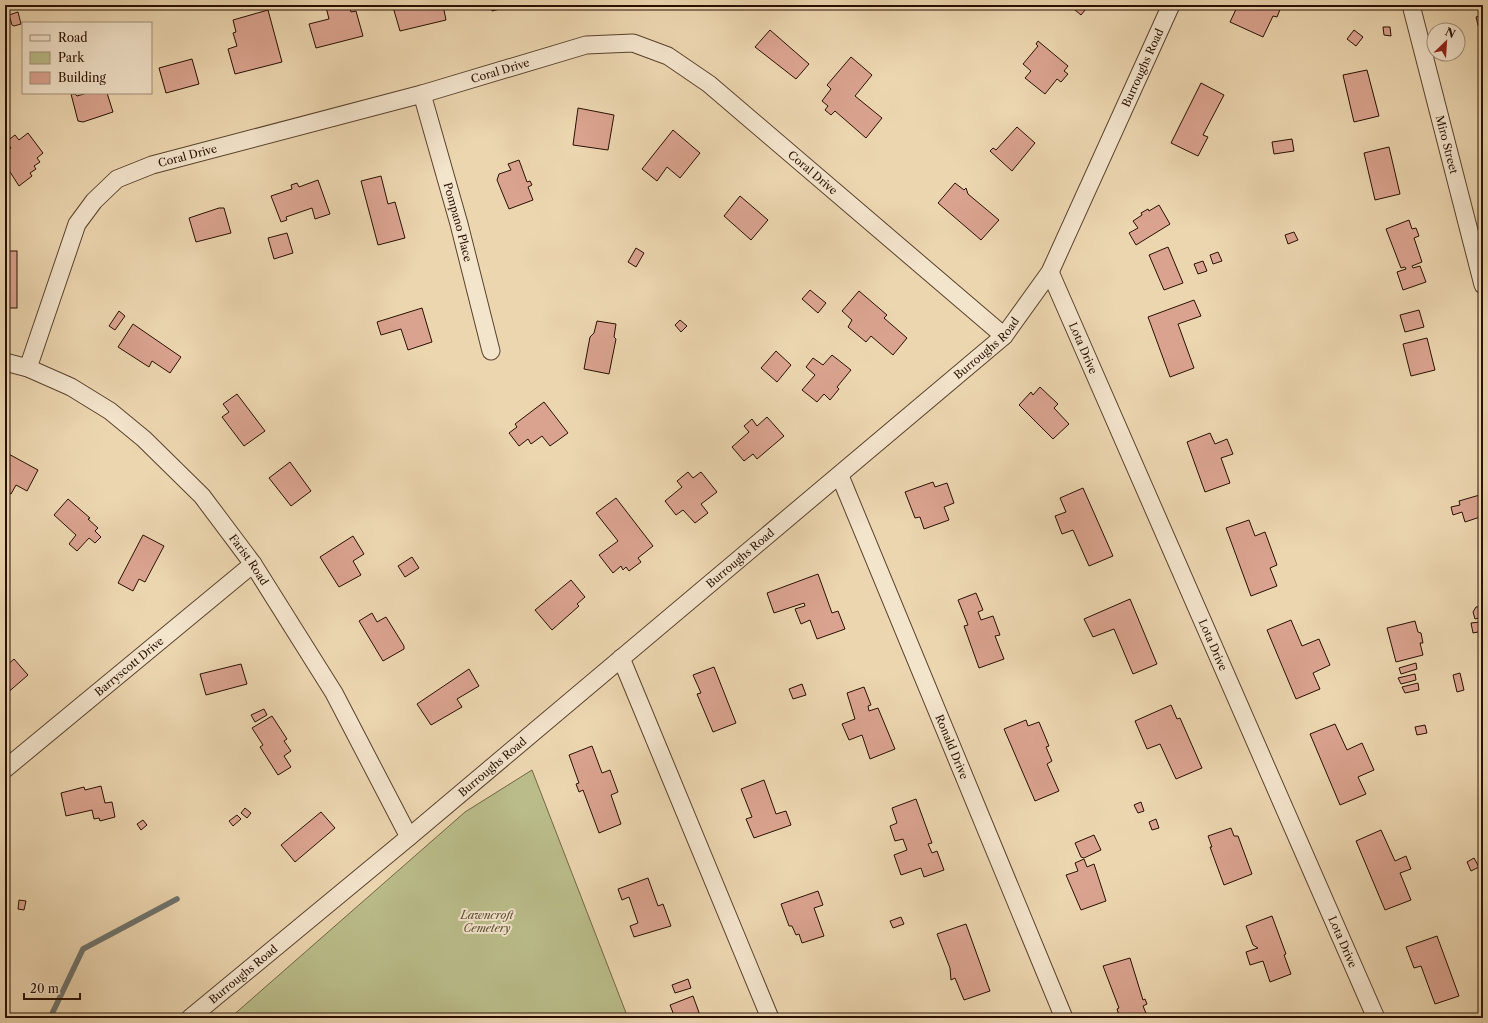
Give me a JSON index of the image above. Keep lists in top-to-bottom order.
{
  "streets": {
    "street": [
      "Burroughs Road",
      "Coral Drive",
      "Miro Street",
      "Pompano Place",
      "Lota Drive",
      "Farist Road",
      "Barryscott Drive",
      "Ronald Drive"
    ]
  },
  "crossings": [
    ["Burroughs Road", "Coral Drive"],
    ["Burroughs Road", "Lota Drive"],
    ["Burroughs Road", "Farist Road"],
    ["Burroughs Road", "Ronald Drive"],
    ["Coral Drive", "Pompano Place"],
    ["Coral Drive", "Farist Road"],
    ["Farist Road", "Barryscott Drive"]
  ],
  "parks": ["Lawncroft Cemetery"],
  "legend": ["Road", "Park", "Building"],
  "scale_bar": "20 m",
  "north": "top right"
}
